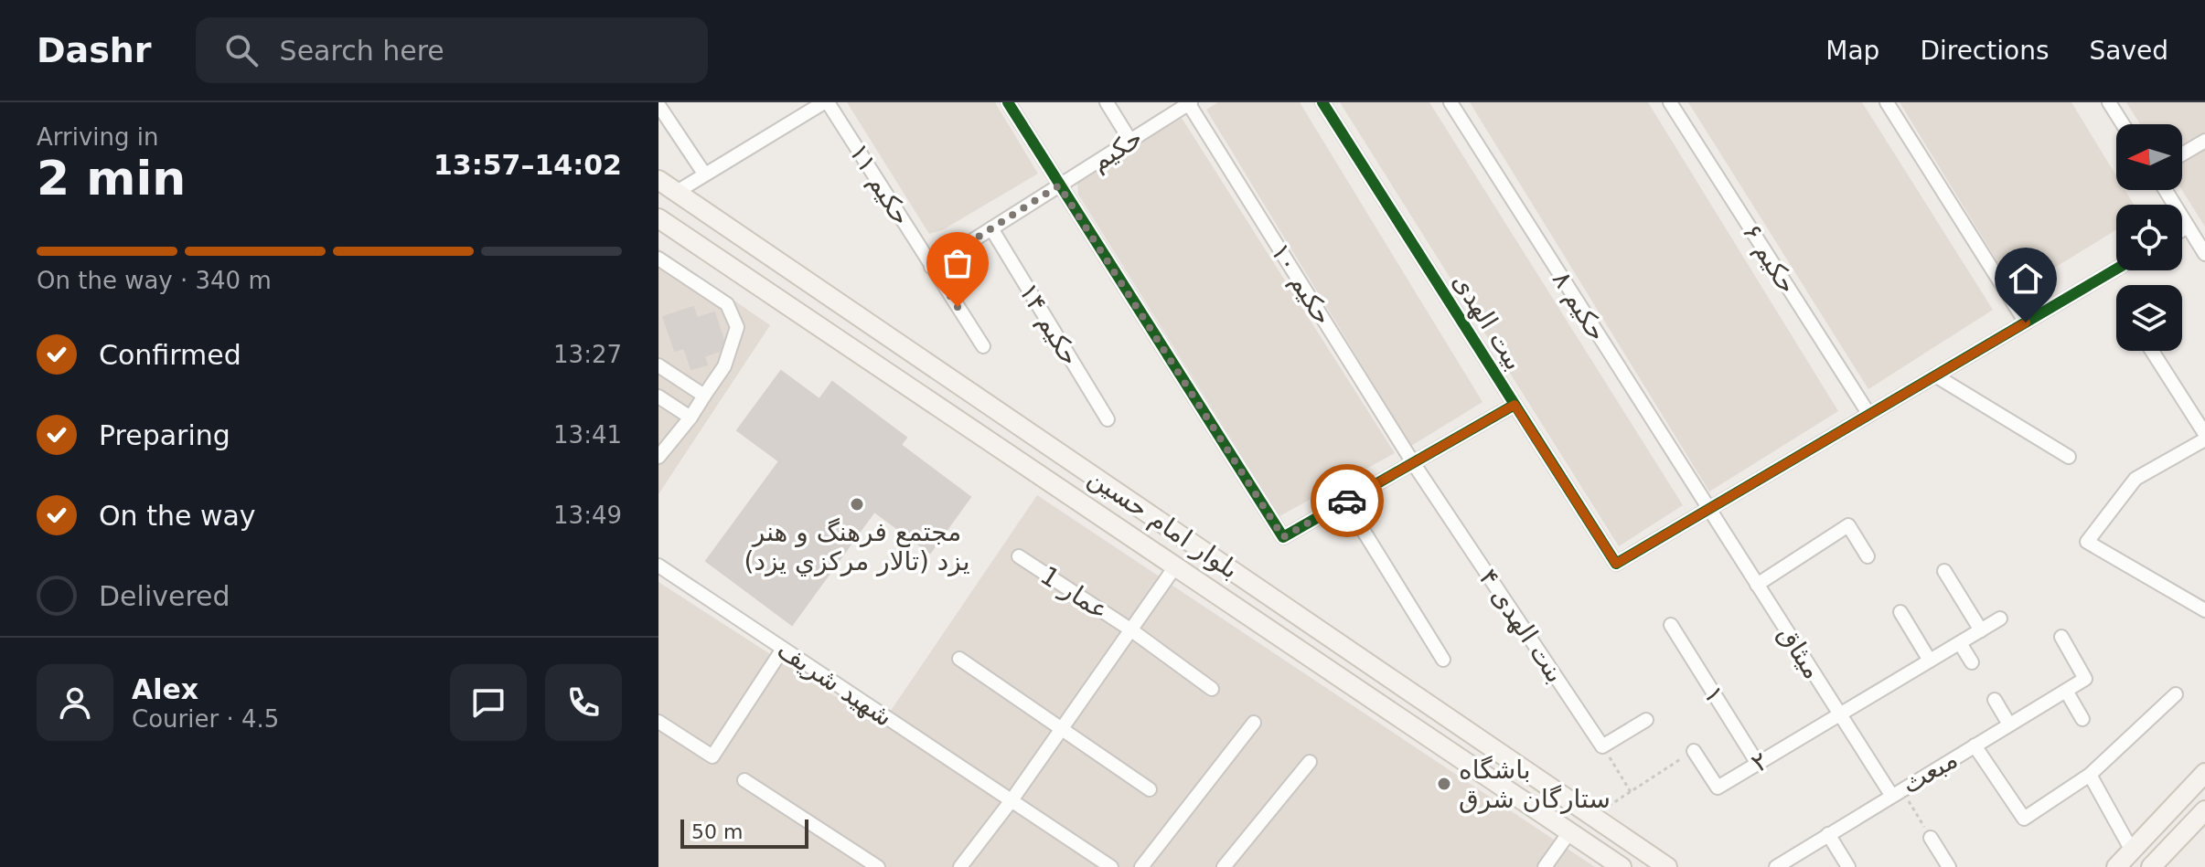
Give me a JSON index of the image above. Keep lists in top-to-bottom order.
{
  "streets": {
    "main road": ["بلوار امام حسین"],
    "street": [
      "حکیم",
      "حکیم ۱۱",
      "حکیم ۶",
      "حکیم ۱۰",
      "حکیم ۸",
      "بیت الهدی",
      "حکیم ۱۴",
      "عمار 1",
      "بنت الهدی ۴",
      "میثاق",
      "شهید شریف",
      "۱",
      "۲",
      "مبعث"
    ]
  },
  "crossings": [
    ["حکیم", "حکیم ۱۱"],
    ["حکیم", "حکیم ۱۰"],
    ["حکیم", "حکیم ۱۴"],
    ["حکیم ۱۰", "بنت الهدی ۴"],
    ["حکیم ۸", "بیت الهدی"],
    ["حکیم ۸", "میثاق"],
    ["بیت الهدی", "میثاق"],
    ["میثاق", "۲"],
    ["میثاق", "مبعث"],
    ["۱", "۲"]
  ],
  "places": ["مجتمع فرهنگ و هنر یزد (تالار مركزي یزد)", "باشگاه ستارگان شرق"],
  "scale_bar": "50 m",
  "north": "left",
  "page": {
    "header": "Dashr",
    "search": "Search here",
    "nav": ["Map", "Directions", "Saved"],
    "heading": ["2 min", "Arriving in", "13:57–14:02"],
    "panel": ["Alex", "Courier · 4.5"],
    "bar": "On the way · 340 m",
    "list": [
      ["Confirmed", "13:27"],
      ["Preparing", "13:41"],
      ["On the way", "13:49"],
      "Delivered"
    ],
    "scale": "50 m"
  }
}
